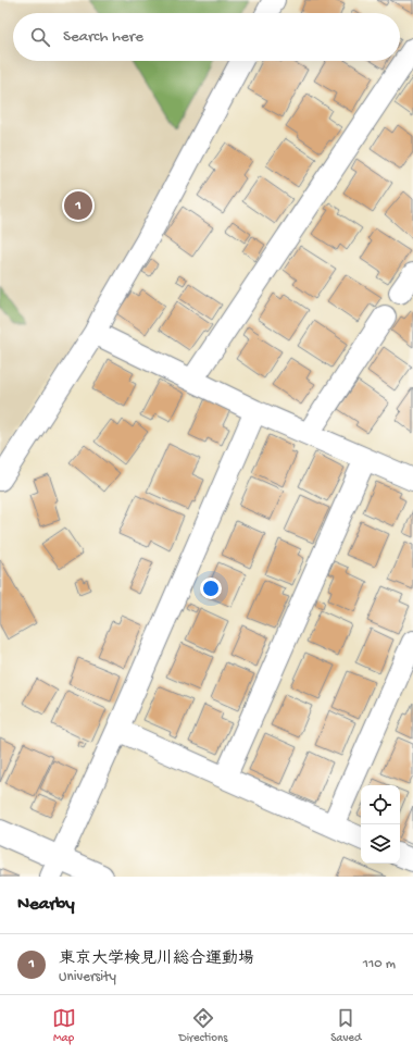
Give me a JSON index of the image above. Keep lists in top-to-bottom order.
{
  "page": {
    "search": "Search here",
    "pins": "1",
    "heading": "Nearby",
    "list": [
      {
        "mark": "1",
        "name": "東京大学検見川総合運動場",
        "note": "University",
        "value": "110 m"
      }
    ],
    "nav": ["Map", "Directions", "Saved"]
  }
}
